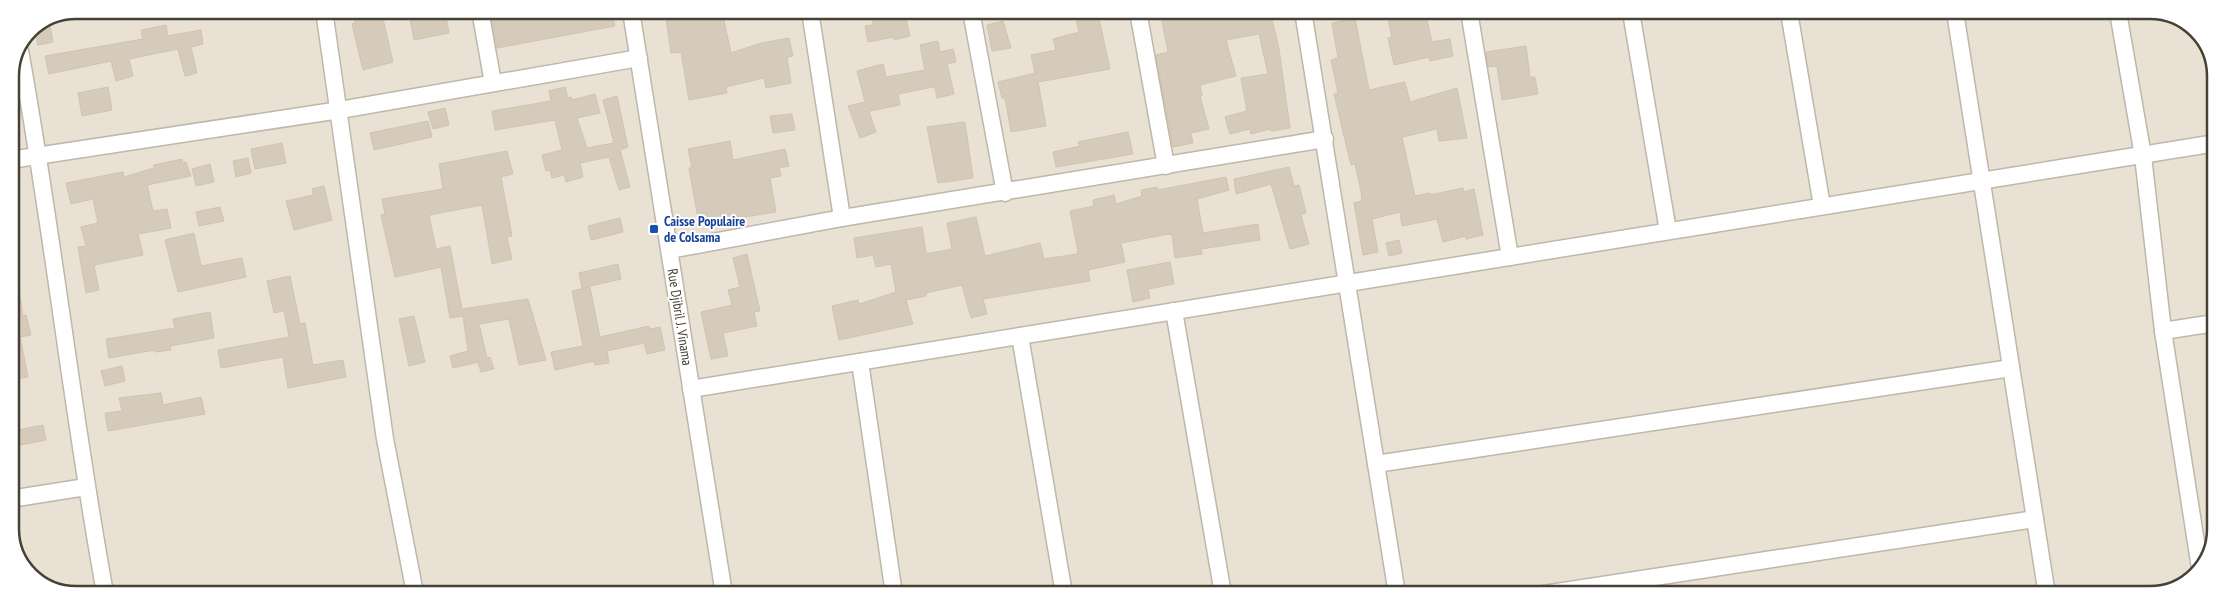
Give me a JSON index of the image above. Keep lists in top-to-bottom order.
{
  "streets": {
    "street": ["Rue Djibril J. Vinama"]
  },
  "places": {
    "transit": ["Caisse Populaire de Colsama"]
  }
}
